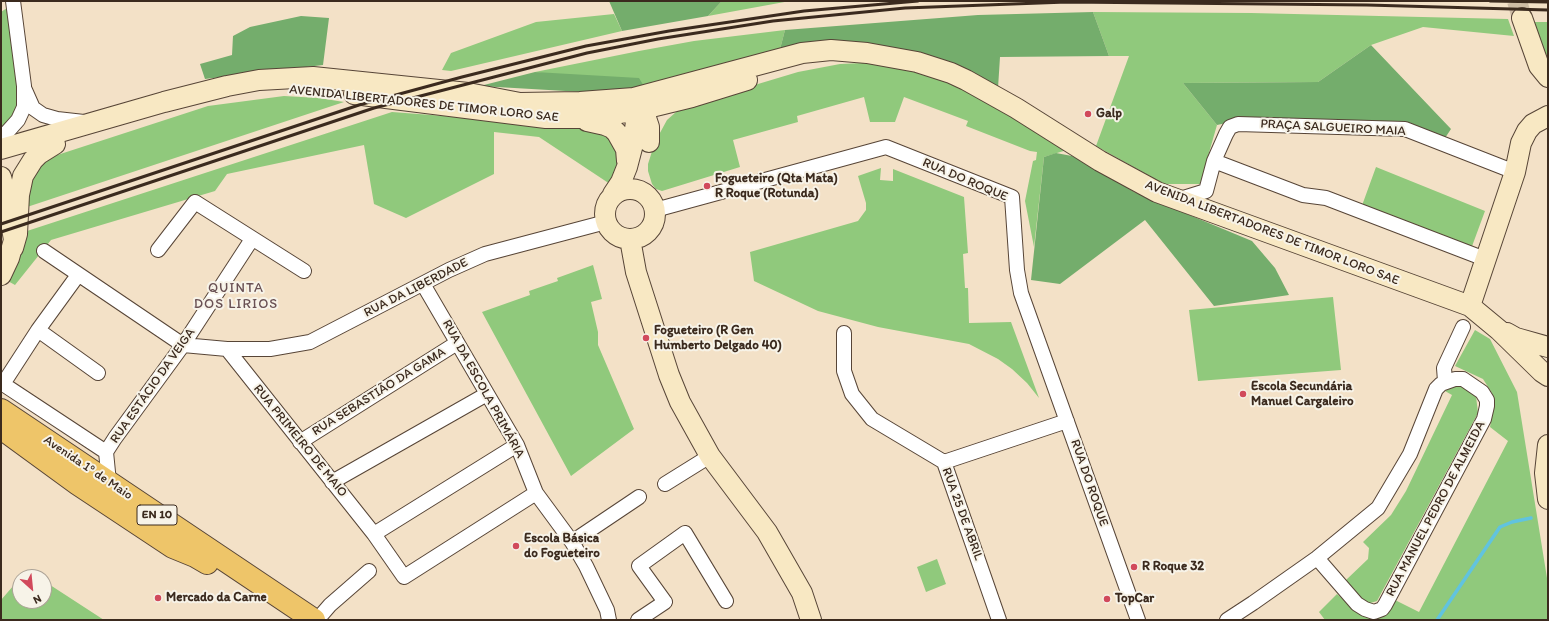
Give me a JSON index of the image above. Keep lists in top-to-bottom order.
{
  "streets": {
    "main road": ["AVENIDA LIBERTADORES DE TIMOR LORO SAE", "Avenida 1º de Maio", "EN 10"],
    "street": [
      "PRAÇA SALGUEIRO MAIA",
      "RUA DO ROQUE",
      "RUA DA LIBERDADE",
      "RUA ESTÁCIO DA VEIGA",
      "RUA DA ESCOLA PRIMÁRIA",
      "RUA SEBASTIÃO DA GAMA",
      "RUA PRIMEIRO DE MAIO",
      "RUA MANUEL PEDRO DE ALMEIDA",
      "RUA 25 DE ABRIL"
    ]
  },
  "crossings": [
    ["AVENIDA LIBERTADORES DE TIMOR LORO SAE", "PRAÇA SALGUEIRO MAIA"],
    ["RUA DO ROQUE", "RUA DA LIBERDADE"],
    ["RUA DA LIBERDADE", "RUA DA ESCOLA PRIMÁRIA"],
    ["RUA DA LIBERDADE", "RUA PRIMEIRO DE MAIO"],
    ["RUA ESTÁCIO DA VEIGA", "Avenida 1º de Maio"],
    ["RUA DA ESCOLA PRIMÁRIA", "RUA SEBASTIÃO DA GAMA"],
    ["RUA DA ESCOLA PRIMÁRIA", "RUA PRIMEIRO DE MAIO"],
    ["RUA SEBASTIÃO DA GAMA", "RUA PRIMEIRO DE MAIO"]
  ],
  "districts": ["QUINTA DOS LIRIOS"],
  "places": [
    "Galp",
    "Fogueteiro (Qta Mata) R Roque (Rotunda)",
    "Fogueteiro (R Gen Humberto Delgado 40)",
    "Escola Secundária Manuel Cargaleiro",
    "Escola Básica do Fogueteiro",
    "R Roque 32",
    "Mercado da Carne",
    "TopCar"
  ],
  "north": "bottom right"
}
